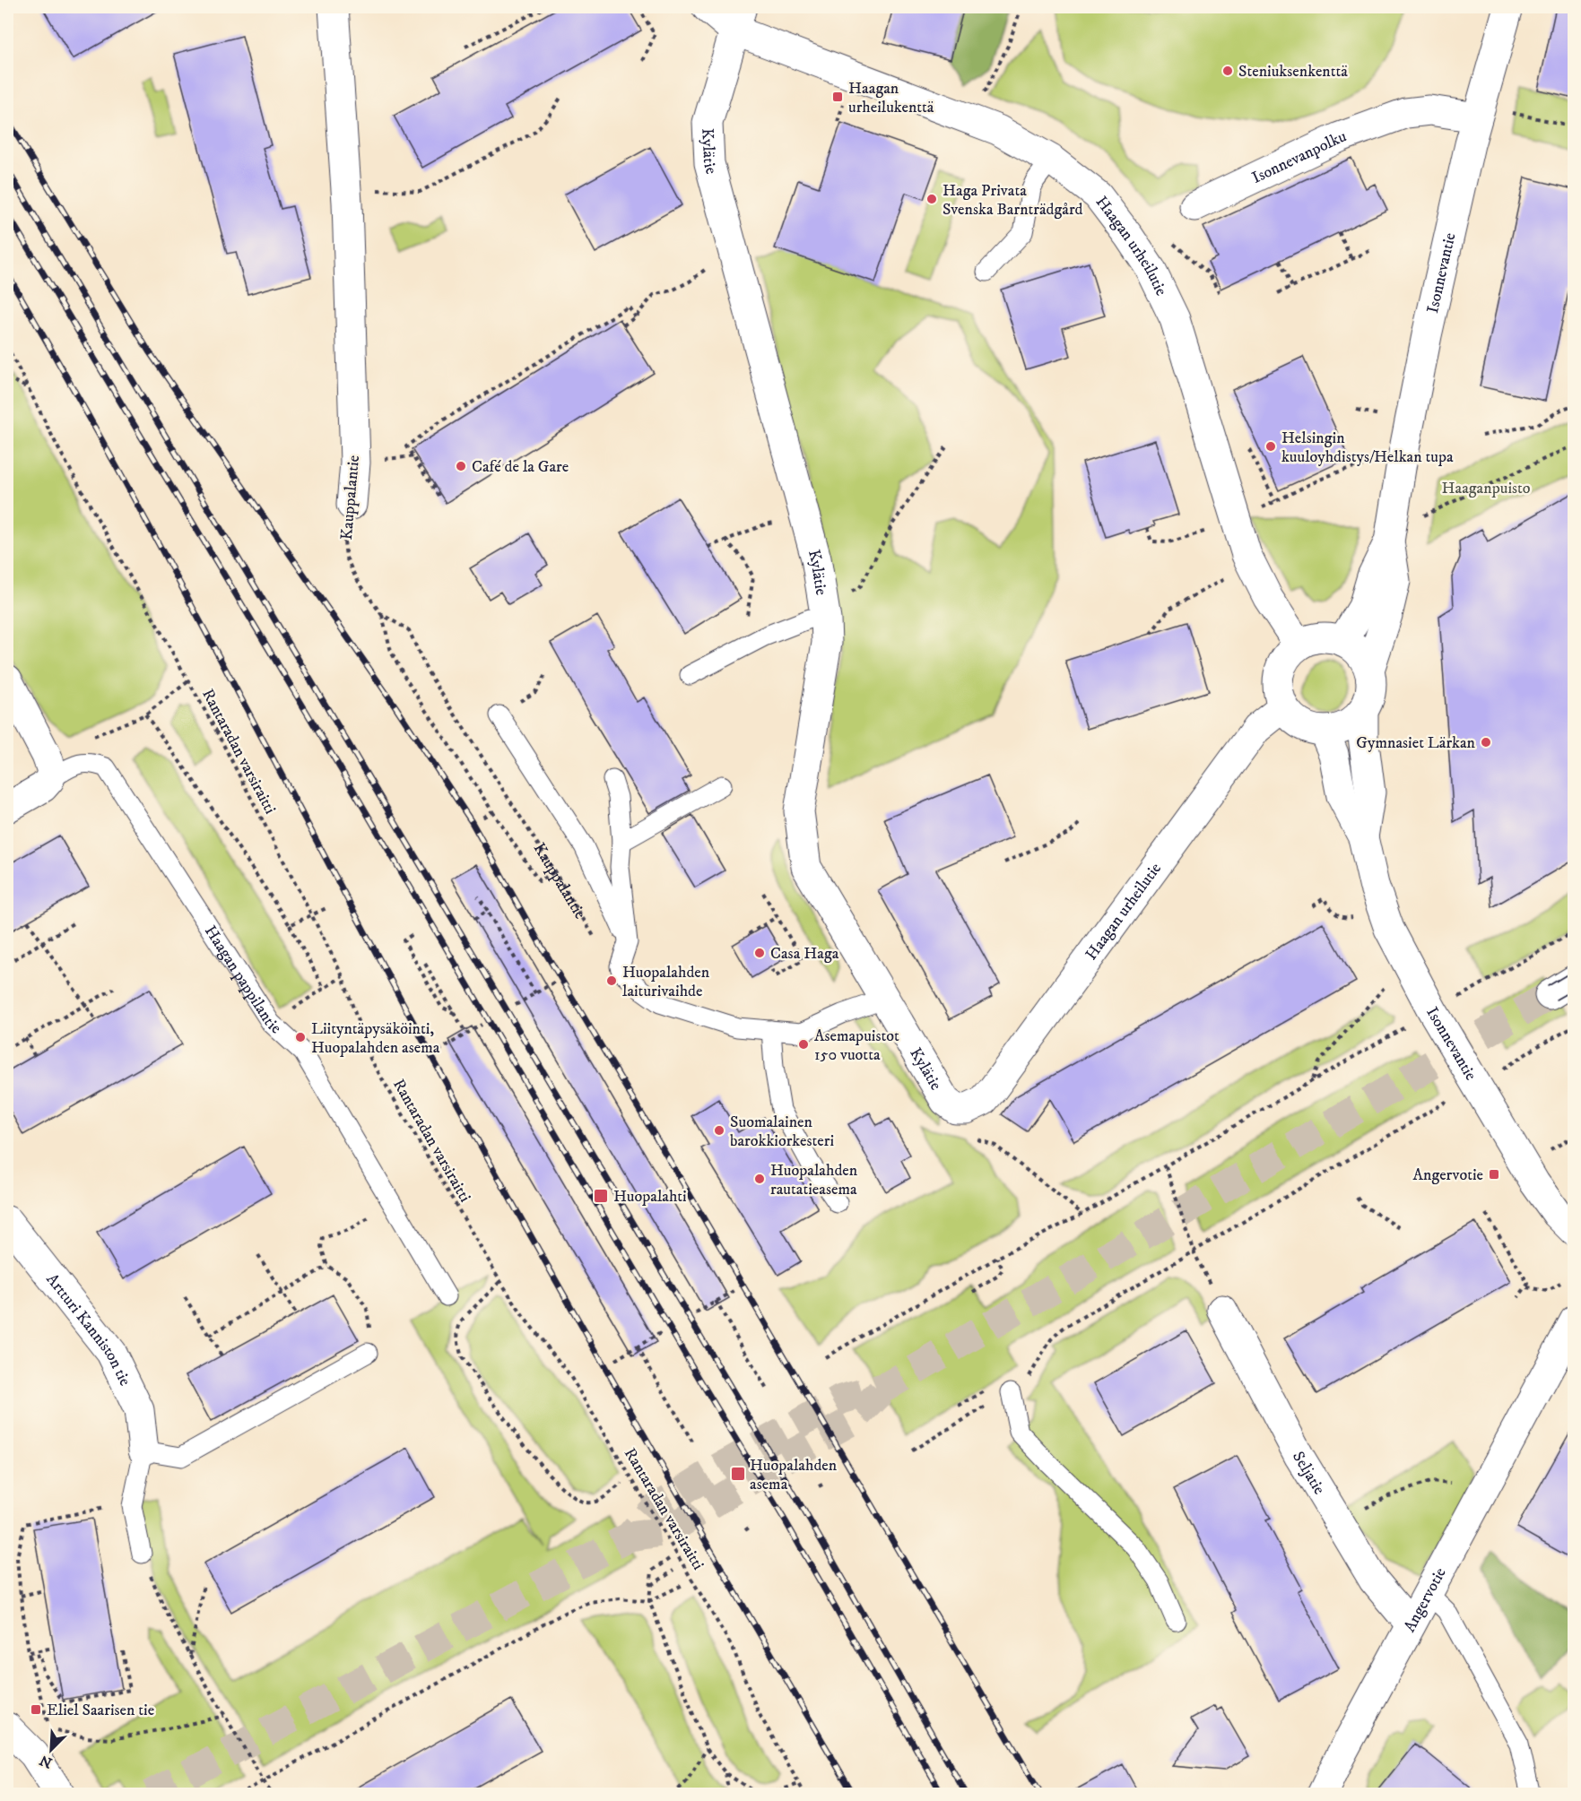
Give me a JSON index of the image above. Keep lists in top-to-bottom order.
{
  "streets": {
    "street": [
      "Kylätie",
      "Isonnevanpolku",
      "Haagan urheilutie",
      "Isonnevantie",
      "Kauppalantie",
      "Haagan pappilantie",
      "Artturi Kanniston tie",
      "Seljatie",
      "Angervotie"
    ],
    "path": ["Rantaradan varsiraitti"]
  },
  "crossings": [
    ["Kylätie", "Haagan urheilutie"],
    ["Isonnevanpolku", "Isonnevantie"],
    ["Haagan urheilutie", "Isonnevantie"],
    ["Seljatie", "Angervotie"]
  ],
  "parks": ["Haaganpuisto"],
  "places": {
    "other": [
      "Steniuksenkenttä",
      "Haga Privata Svenska Barnträdgård",
      "Helsingin kuuloyhdistys/Helkan tupa",
      "Café de la Gare",
      "Gymnasiet Lärkan",
      "Casa Haga",
      "Huopalahden laiturivaihde",
      "Liityntäpysäköinti, Huopalahden asema",
      "Asemapuistot 150 vuotta",
      "Suomalainen barokkiorkesteri",
      "Huopalahden rautatieasema"
    ],
    "transit": [
      "Haagan urheilukenttä",
      "Angervotie",
      "Huopalahti",
      "Huopalahden asema",
      "Eliel Saarisen tie"
    ]
  },
  "north": "bottom left"
}
